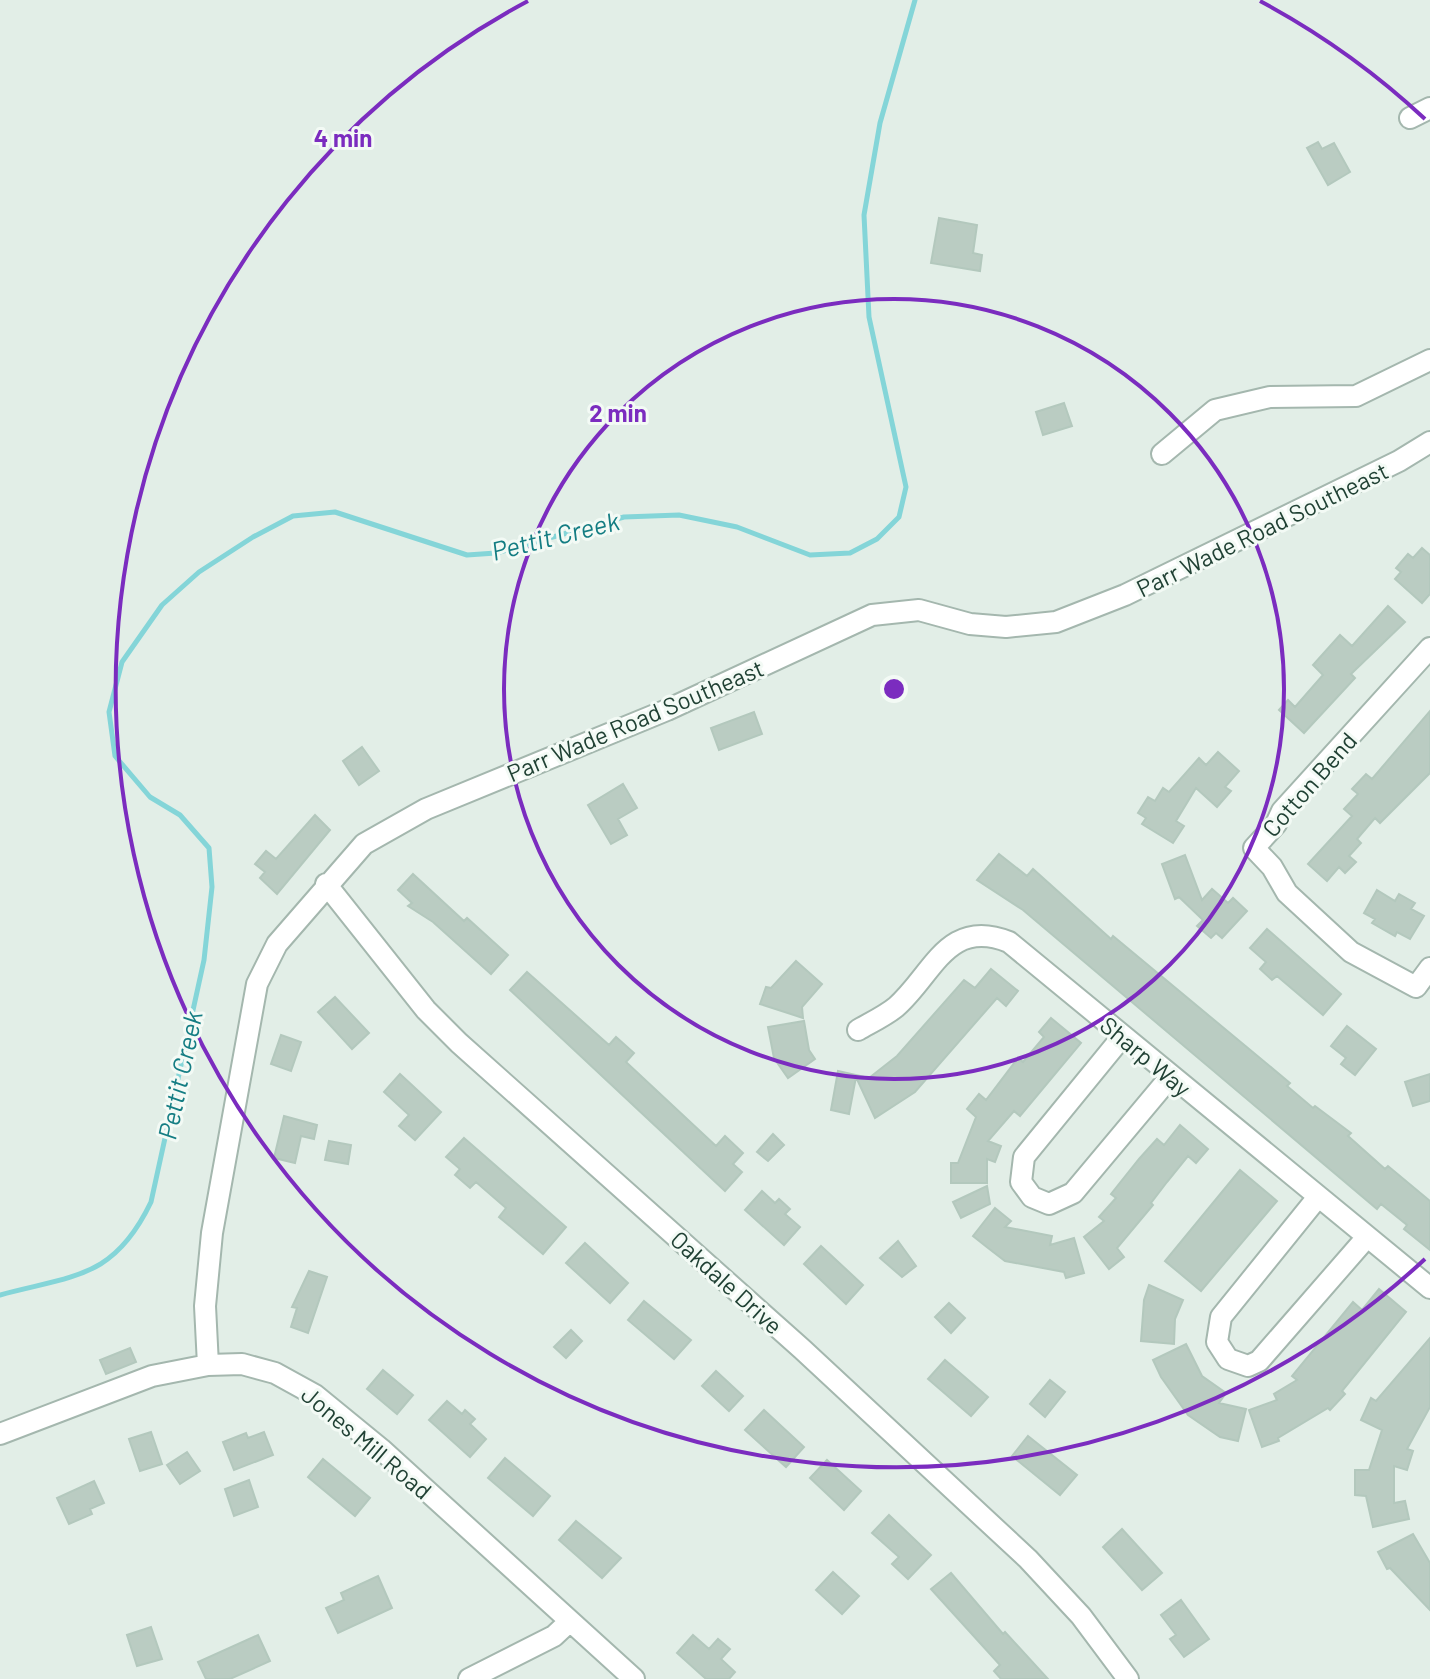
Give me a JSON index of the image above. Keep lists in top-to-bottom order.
{
  "streets": {
    "street": [
      "Parr Wade Road Southeast",
      "Cotton Bend",
      "Sharp Way",
      "Oakdale Drive",
      "Jones Mill Road"
    ]
  },
  "crossings": [
    ["Parr Wade Road Southeast", "Oakdale Drive"],
    ["Parr Wade Road Southeast", "Jones Mill Road"]
  ],
  "water": ["Pettit Creek"],
  "rings": ["4 min", "2 min"]
}
